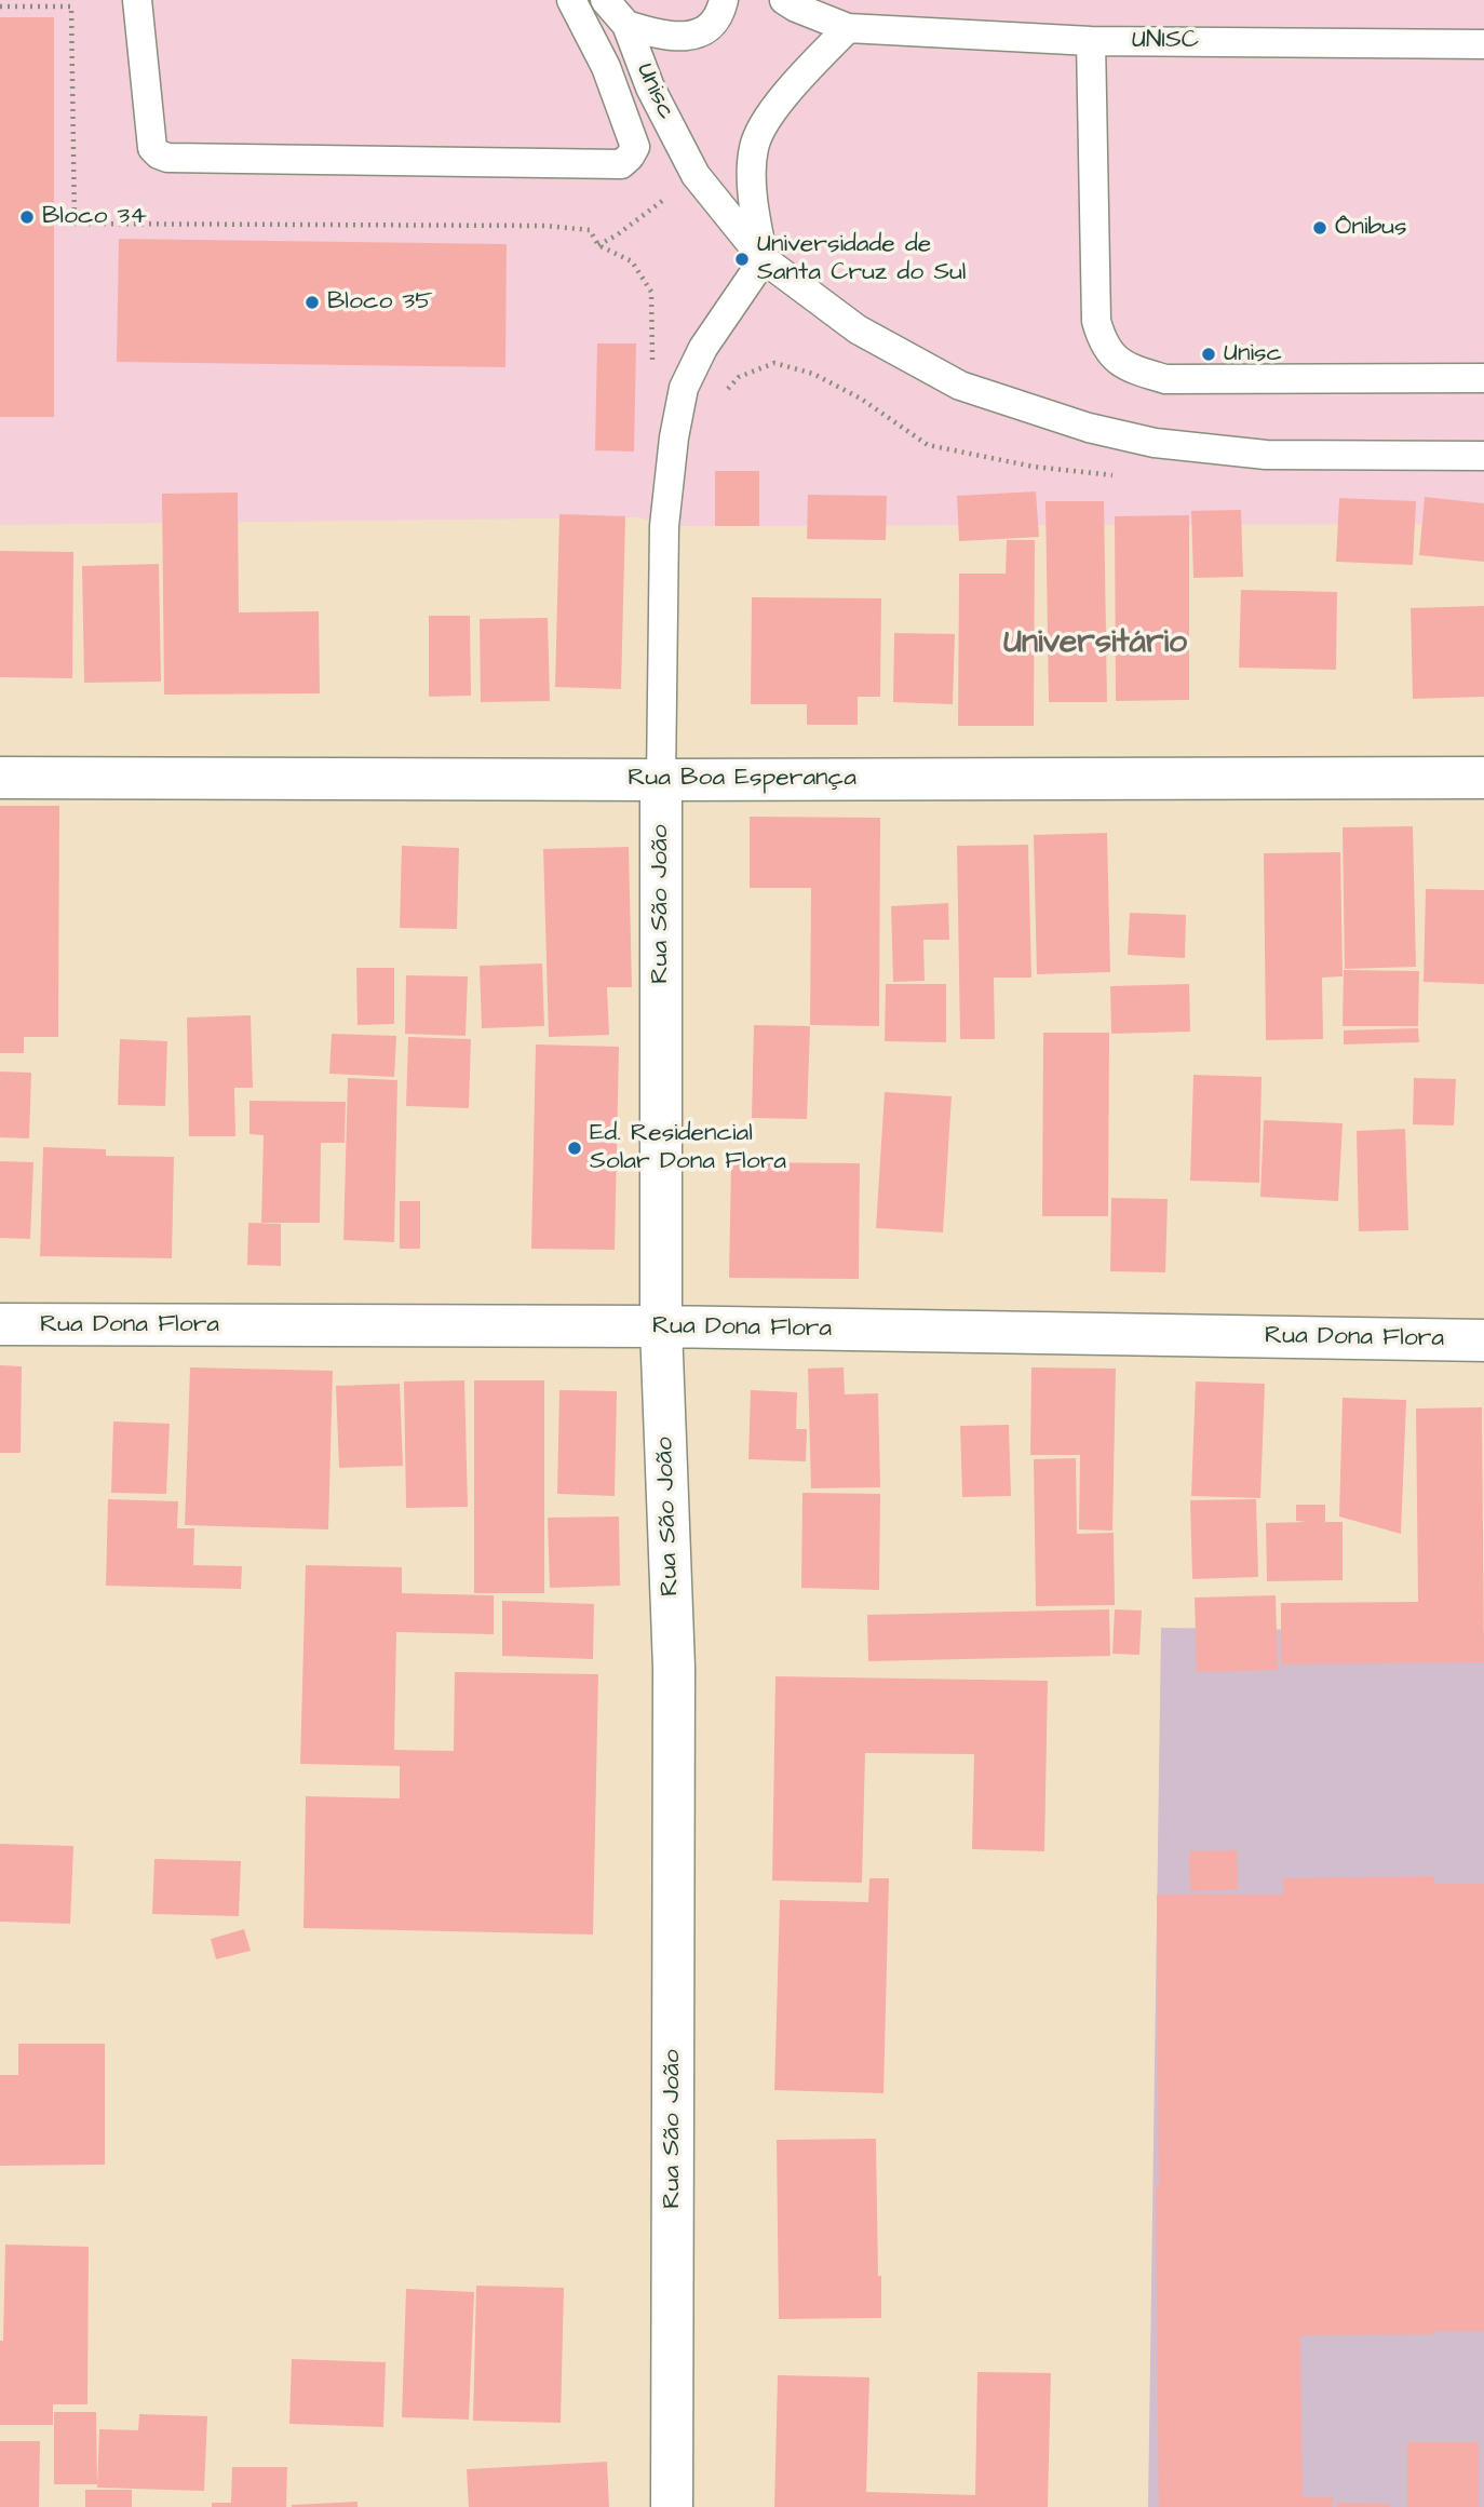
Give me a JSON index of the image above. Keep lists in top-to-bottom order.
{
  "streets": {
    "street": ["Rua Boa Esperança", "Rua São João", "Rua Dona Flora"],
    "lane": ["UNISC", "Unisc"]
  },
  "crossings": [
    ["Unisc", "Rua São João"],
    ["Rua Boa Esperança", "Rua São João"],
    ["Rua São João", "Rua Dona Flora"]
  ],
  "districts": ["Universitário"],
  "places": [
    "Bloco 34",
    "Ônibus",
    "Universidade de Santa Cruz do Sul",
    "Bloco 35",
    "Unisc",
    "Ed. Residencial Solar Dona Flora"
  ]
}
